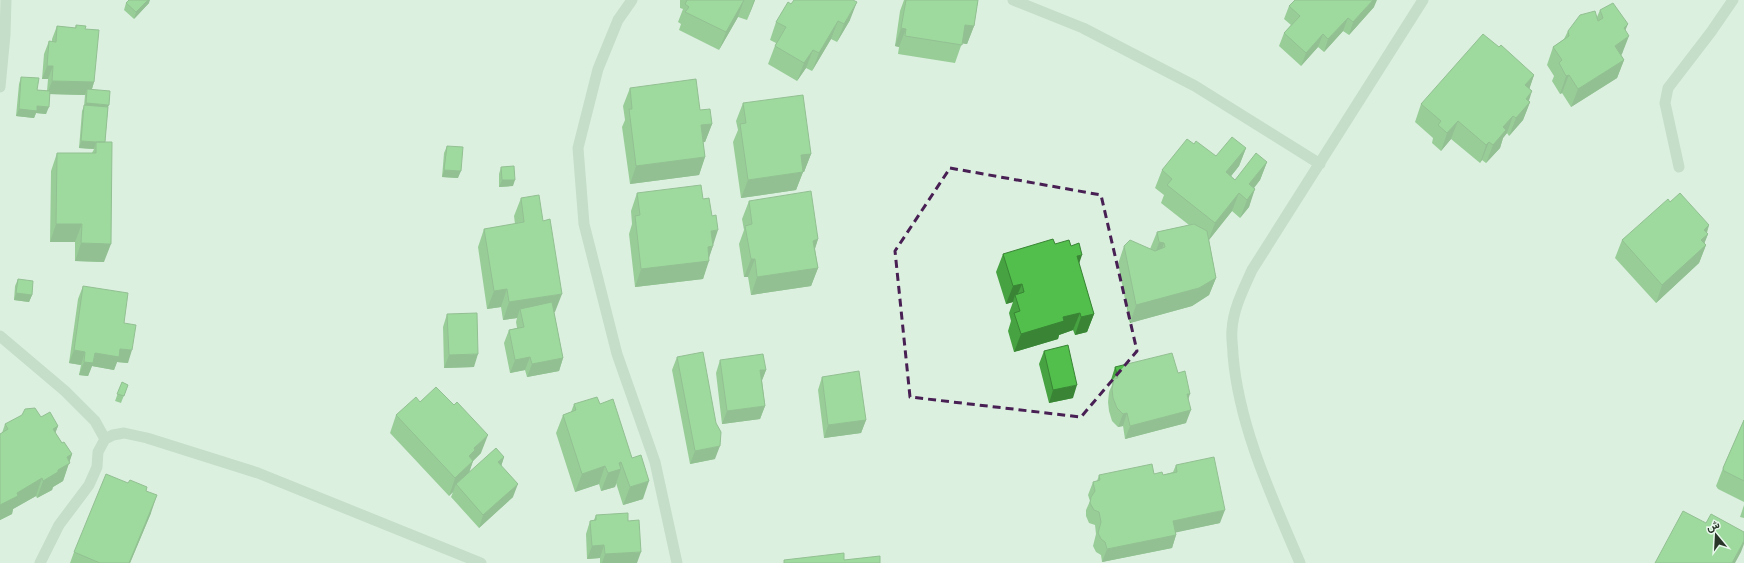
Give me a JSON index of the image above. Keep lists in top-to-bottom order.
{
  "north": "top"
}
